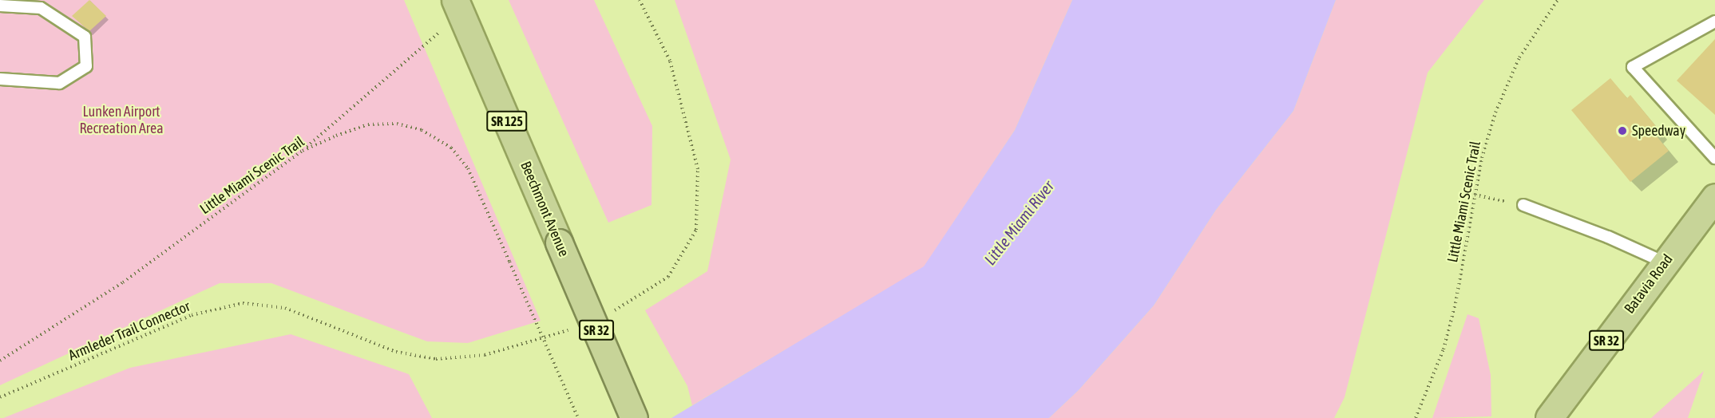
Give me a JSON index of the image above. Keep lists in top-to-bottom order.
{
  "streets": {
    "highway": [
      "SR 125",
      "Beechmont Avenue",
      "Batavia Road",
      "SR 32"
    ],
    "path": ["Little Miami Scenic Trail", "Armleder Trail Connector"]
  },
  "water": ["Little Miami River"],
  "parks": ["Lunken Airport Recreation Area"],
  "places": ["Speedway"]
}
